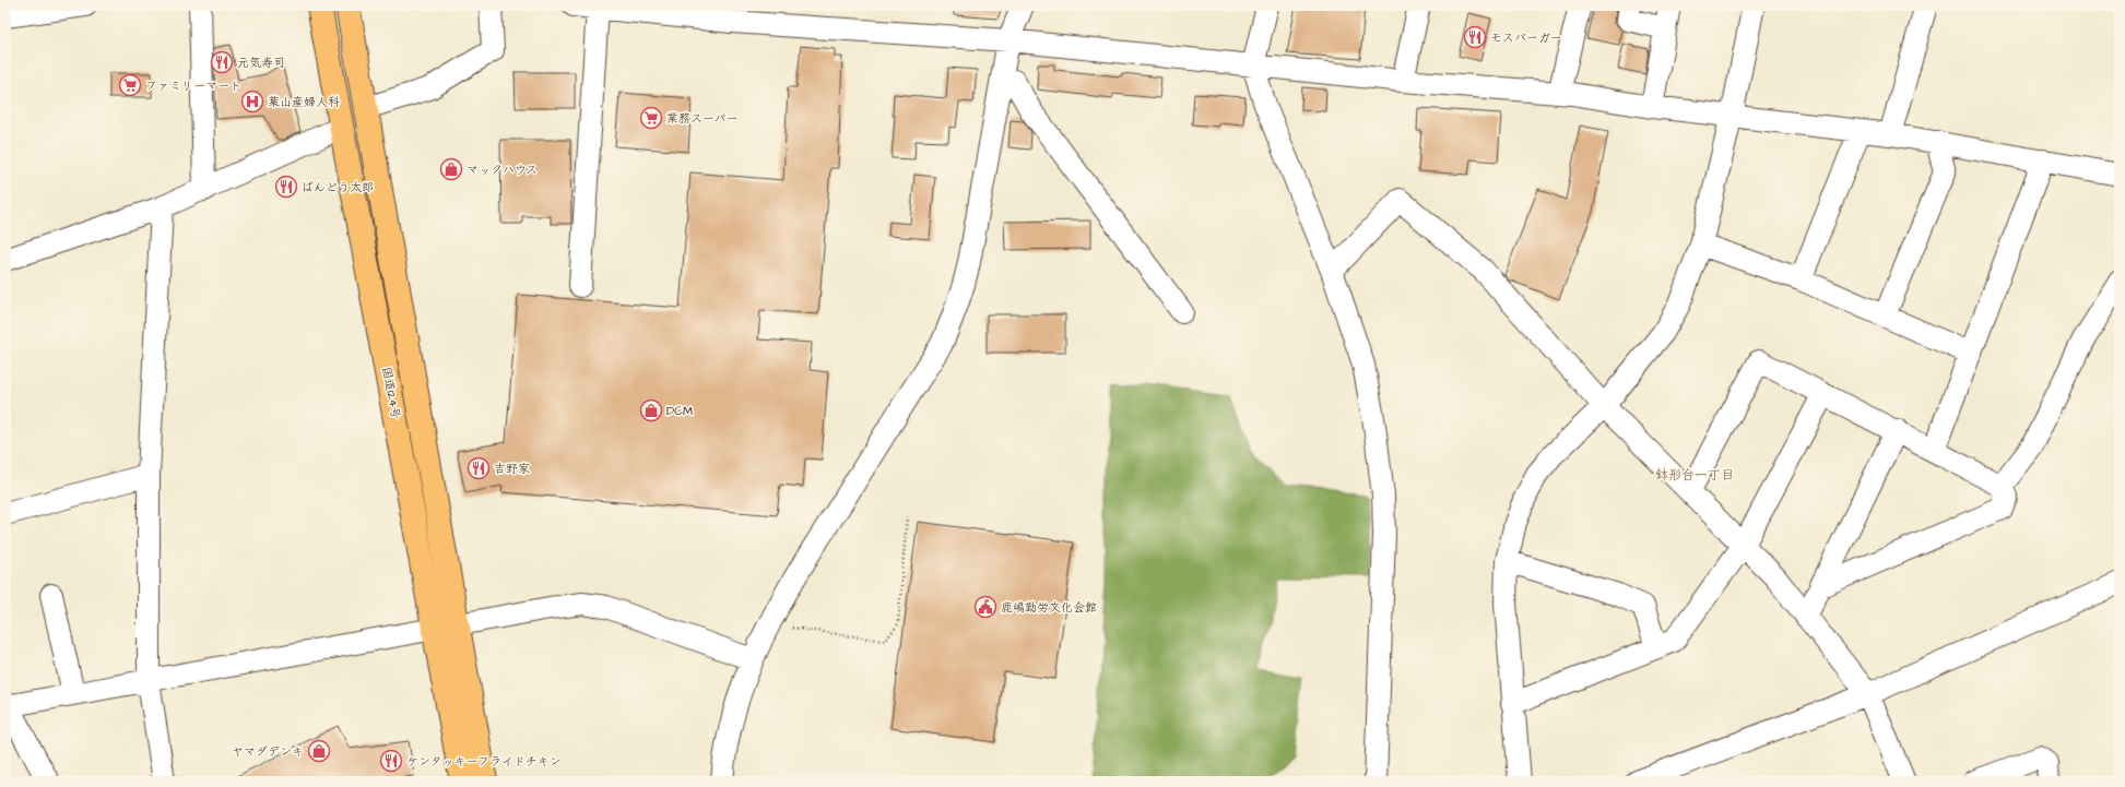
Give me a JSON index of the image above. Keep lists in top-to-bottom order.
{
  "streets": {
    "highway": ["国道124号"]
  },
  "districts": ["鉢形台一丁目"],
  "places": {
    "restaurant": [
      "モスバーガー",
      "元気寿司",
      "ばんどう太郎",
      "吉野家",
      "ケンタッキーフライドチキン"
    ],
    "supermarket": ["ファミリーマート", "業務スーパー"],
    "hospital": ["葉山産婦人科"],
    "shop": ["マックハウス", "DCM", "ヤマダデンキ"],
    "public building": ["鹿嶋勤労文化会館"]
  }
}
